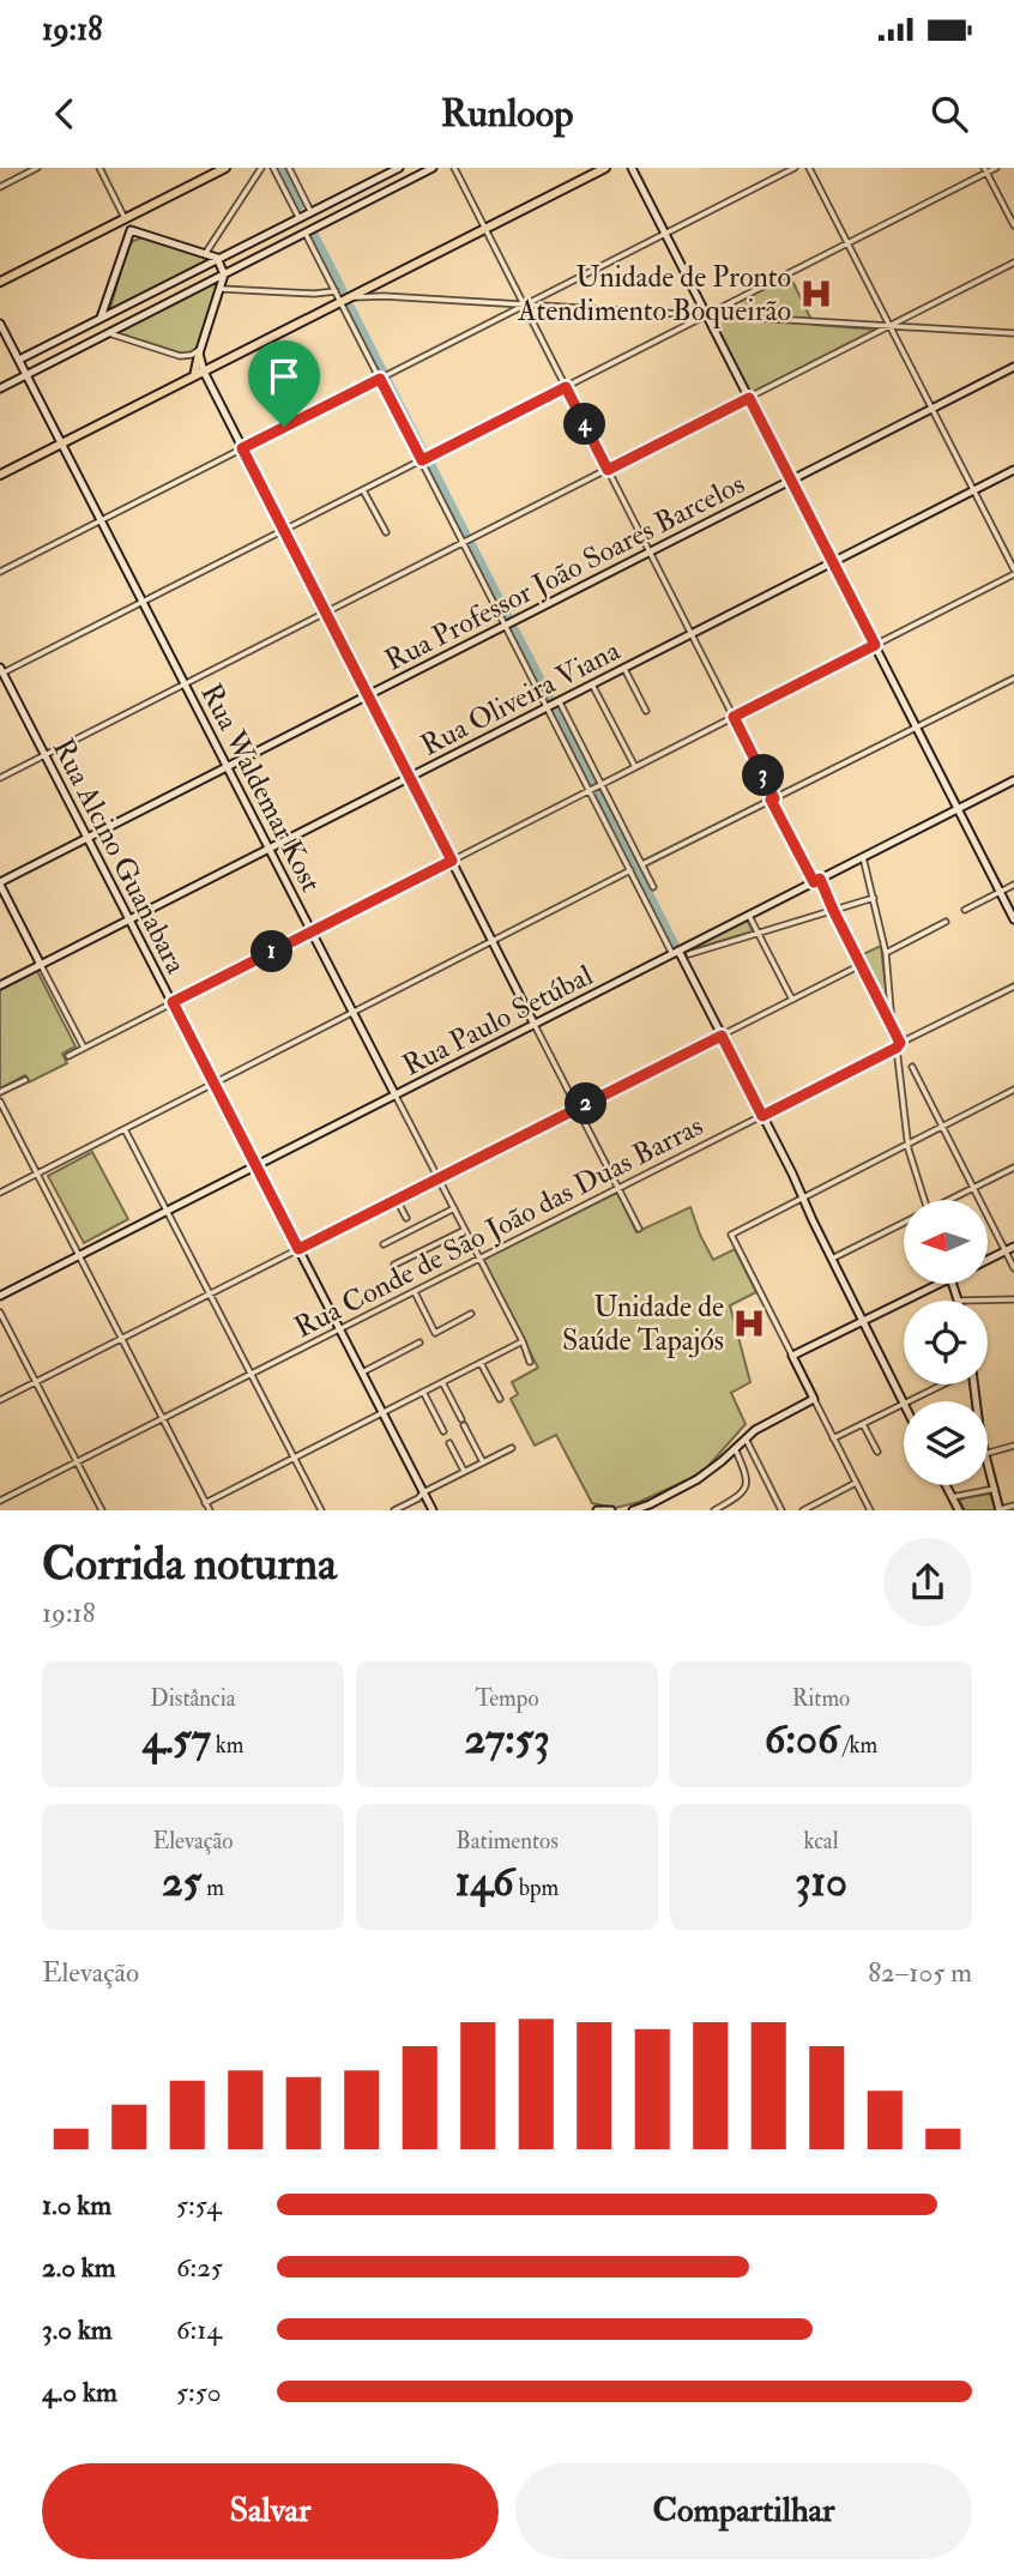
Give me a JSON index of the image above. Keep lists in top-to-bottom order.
{
  "streets": {
    "street": [
      "Rua Professor João Soares Barcelos",
      "Rua Oliveira Viana",
      "Rua Waldemar Kost",
      "Rua Alcino Guanabara",
      "Rua Paulo Setúbal",
      "Rua Conde de São João das Duas Barras"
    ]
  },
  "crossings": [
    ["Rua Professor João Soares Barcelos", "Rua Waldemar Kost"],
    ["Rua Professor João Soares Barcelos", "Rua Alcino Guanabara"],
    ["Rua Oliveira Viana", "Rua Waldemar Kost"],
    ["Rua Oliveira Viana", "Rua Alcino Guanabara"],
    ["Rua Waldemar Kost", "Rua Paulo Setúbal"],
    ["Rua Waldemar Kost", "Rua Conde de São João das Duas Barras"],
    ["Rua Alcino Guanabara", "Rua Paulo Setúbal"],
    ["Rua Alcino Guanabara", "Rua Conde de São João das Duas Barras"]
  ],
  "places": {
    "hospital": ["Unidade de Pronto Atendimento Boqueirão", "Unidade de Saúde Tapajós"]
  },
  "north": "left",
  "page": {
    "status": "19:18",
    "header": "Runloop",
    "pins": [
      "4",
      "3",
      "1",
      "2"
    ],
    "heading": ["Corrida noturna", "19:18"],
    "stats": [
      ["Distância", "4.57 km"],
      ["Tempo", "27:53"],
      ["Ritmo", "6:06 /km"],
      ["Elevação", "25 m"],
      ["Batimentos", "146 bpm"],
      ["kcal", "310"]
    ],
    "chart": ["Elevação", "82–105 m"],
    "list": [
      {
        "name": "1.0 km",
        "note": "5:54"
      },
      {
        "name": "2.0 km",
        "note": "6:25"
      },
      {
        "name": "3.0 km",
        "note": "6:14"
      },
      {
        "name": "4.0 km",
        "note": "5:50"
      }
    ],
    "buttons": ["Salvar", "Compartilhar"]
  }
}
